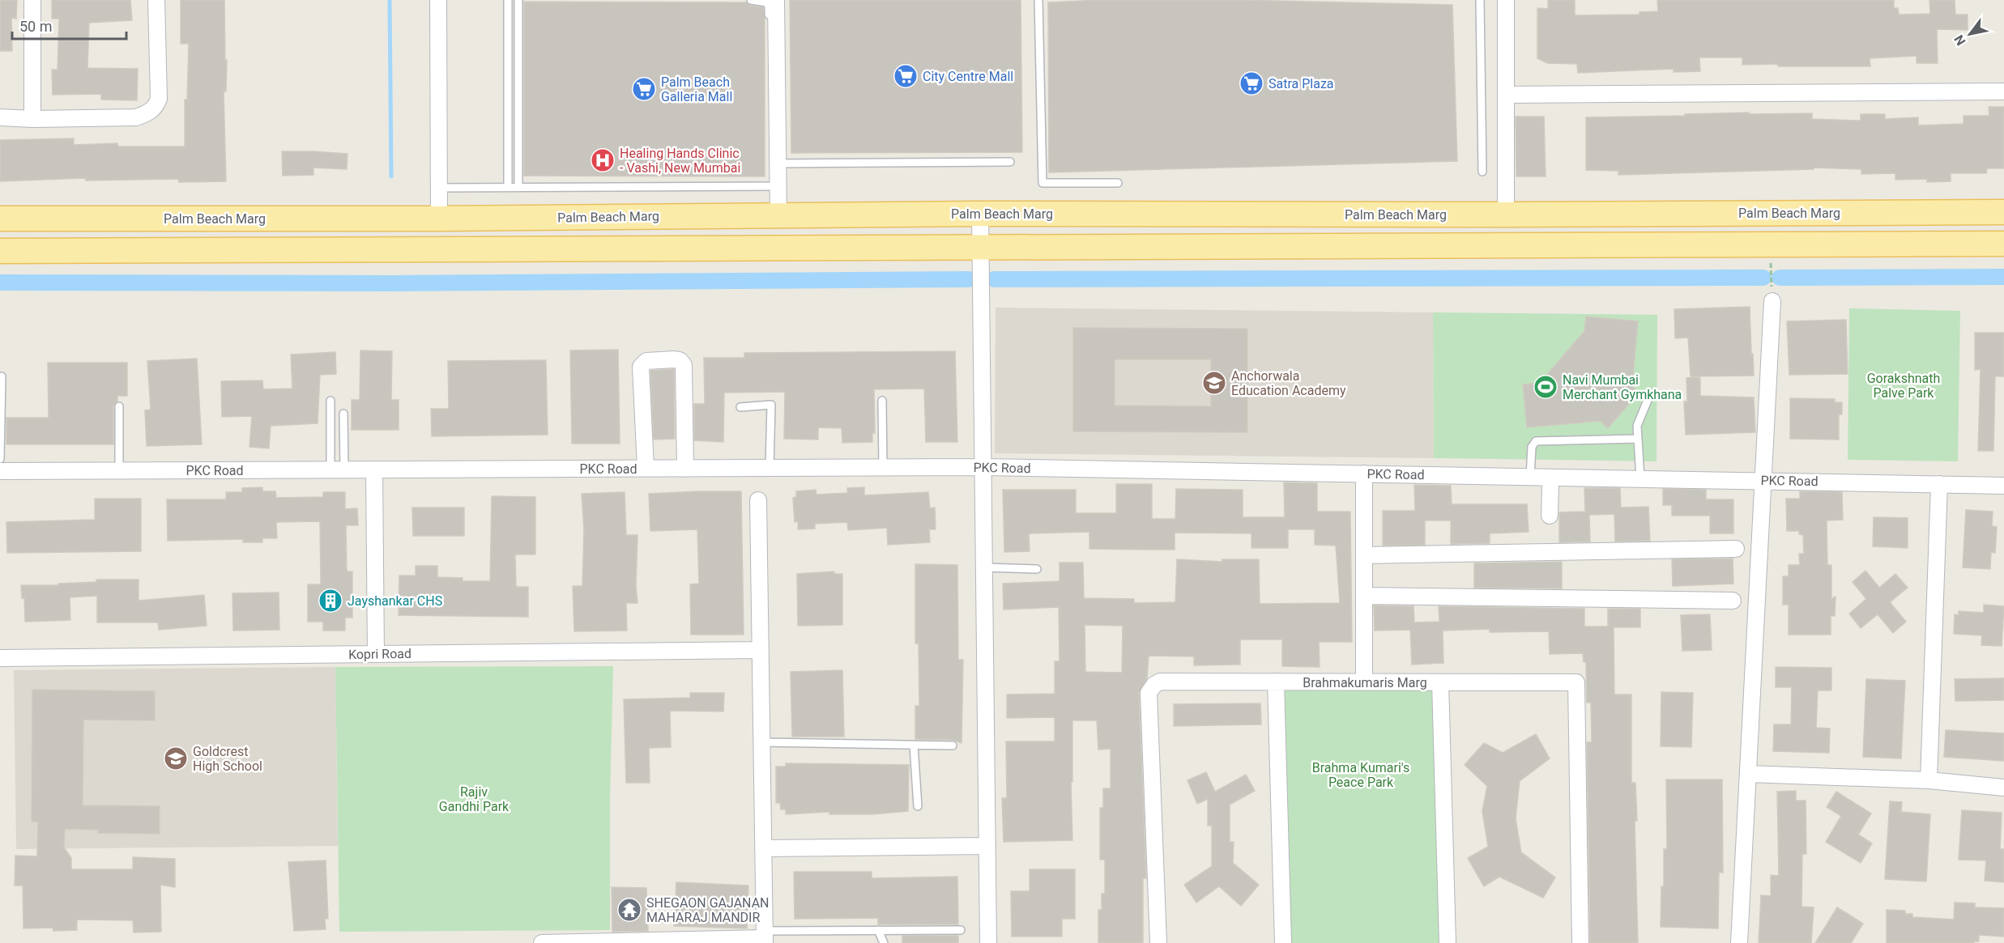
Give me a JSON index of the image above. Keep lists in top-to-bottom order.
{
  "streets": {
    "main road": ["Palm Beach Marg"],
    "street": ["PKC Road", "Kopri Road", "Brahmakumaris Marg"]
  },
  "parks": ["Gorakshnath Palve Park", "Brahma Kumari's Peace Park", "Rajiv Gandhi Park"],
  "places": {
    "supermarket": ["City Centre Mall", "Satra Plaza", "Palm Beach Galleria Mall"],
    "hospital": ["Healing Hands Clinic - Vashi, New Mumbai"],
    "school or university": ["Anchorwala Education Academy", "Goldcrest High School"],
    "sports": ["Navi Mumbai Merchant Gymkhana"],
    "building": ["Jayshankar CHS"],
    "temple": ["SHEGAON GAJANAN MAHARAJ MANDIR"]
  },
  "scale_bar": "50 m",
  "north": "bottom left"
}
